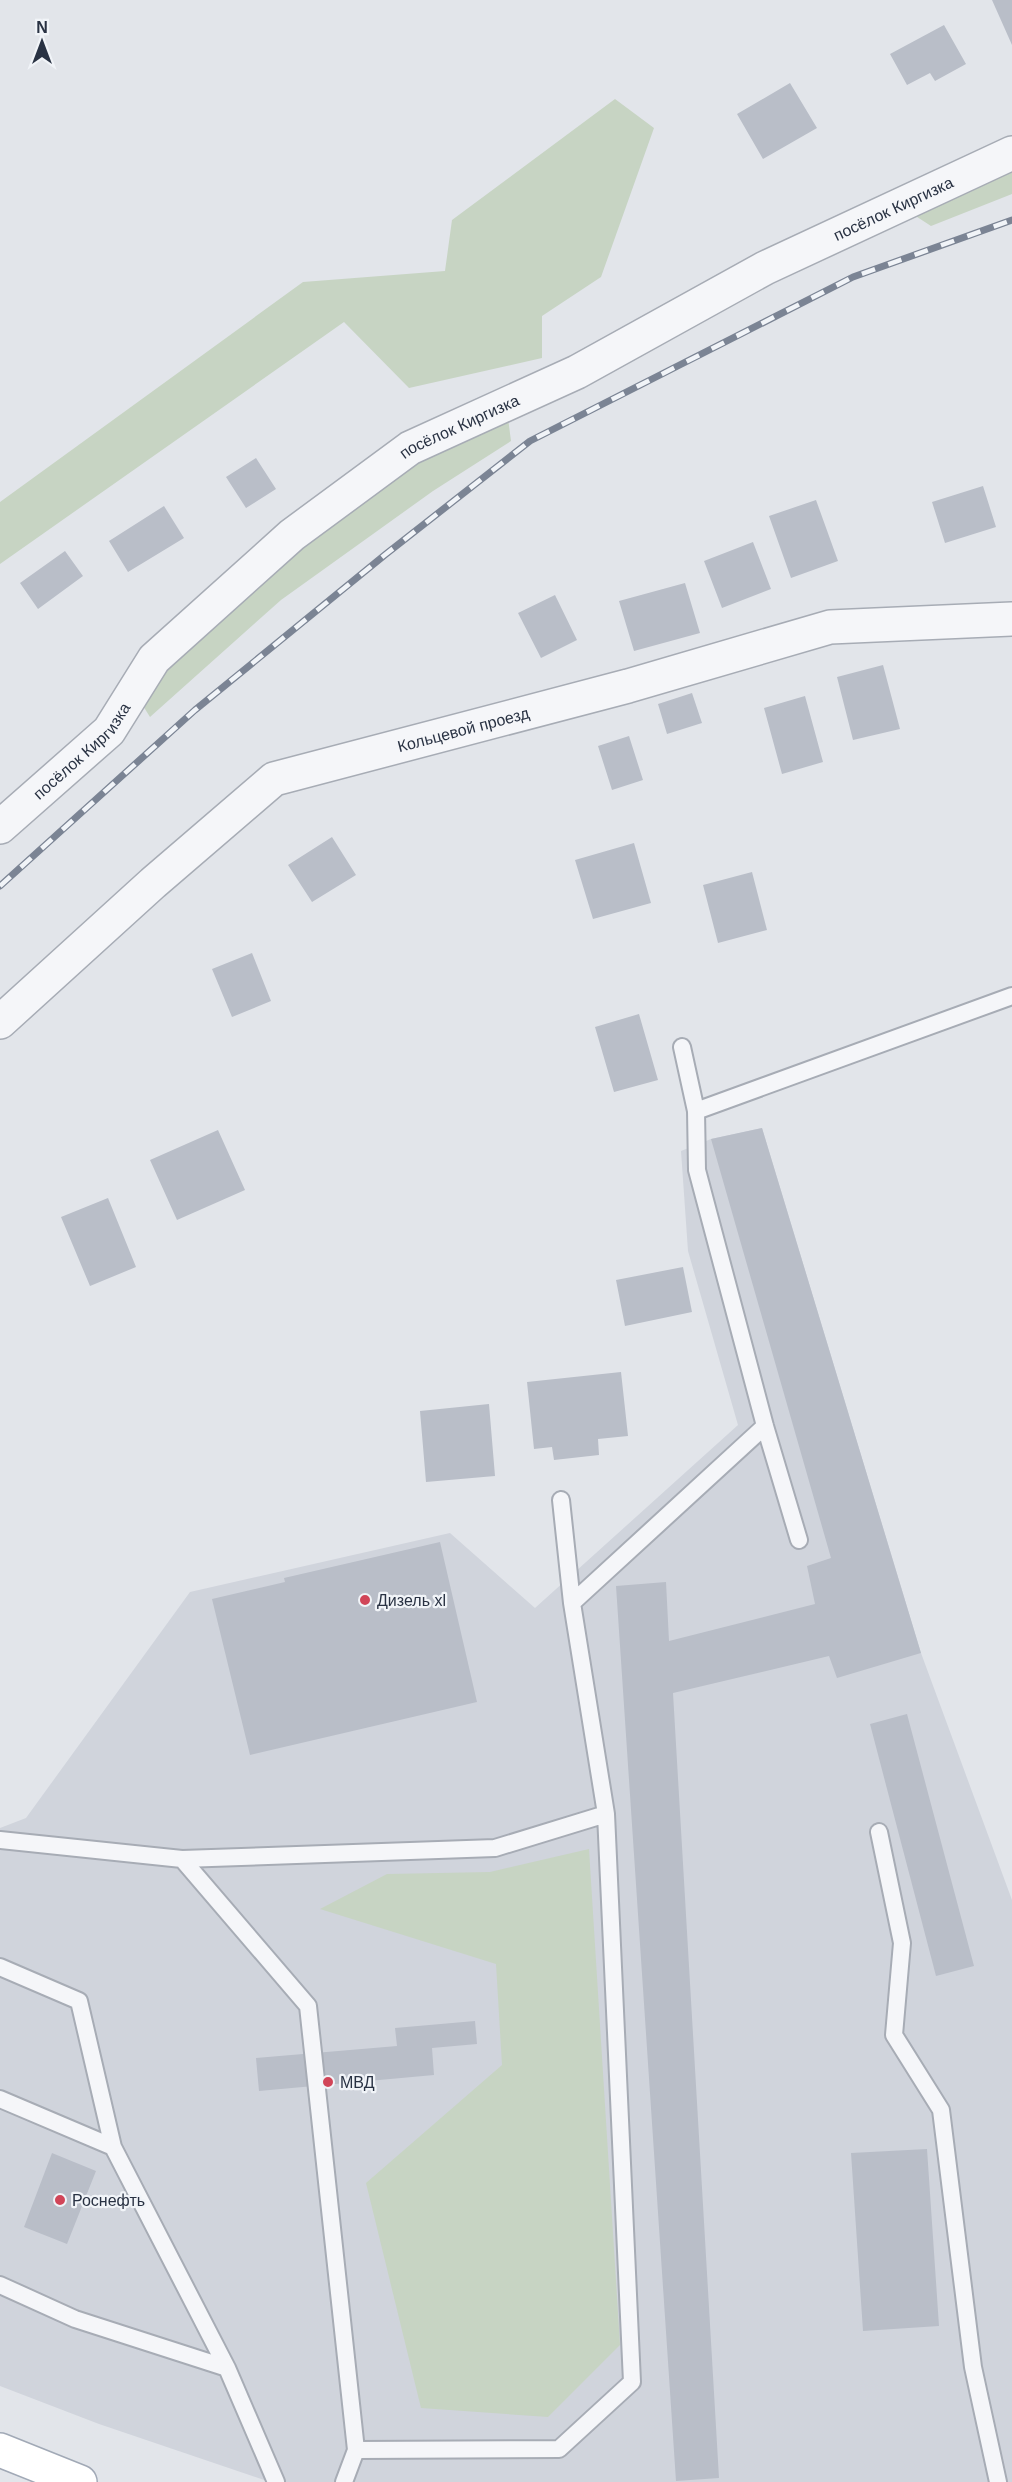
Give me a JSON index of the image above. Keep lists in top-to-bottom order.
{
  "streets": {
    "street": ["посёлок Киргизка", "Кольцевой проезд"]
  },
  "places": ["Дизель xl", "МВД", "Роснефть"],
  "north": "top"
}
